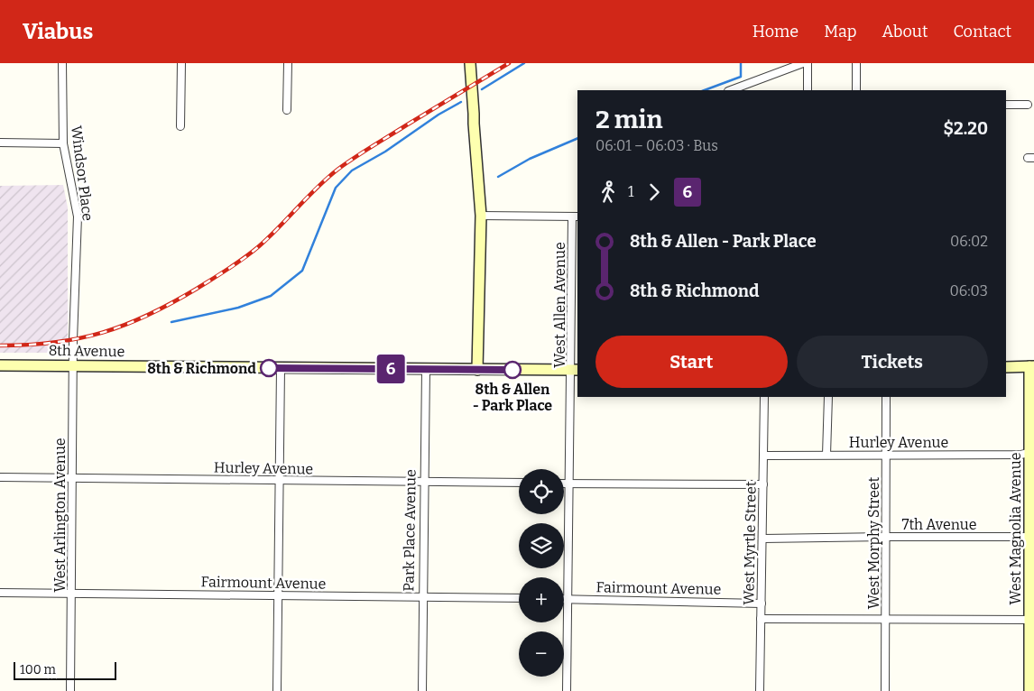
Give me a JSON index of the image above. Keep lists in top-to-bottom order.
{
  "streets": {
    "street": [
      "Windsor Place",
      "West Allen Avenue",
      "8th Avenue",
      "Hurley Avenue",
      "West Arlington Avenue",
      "7th Avenue",
      "West Magnolia Avenue",
      "Park Place Avenue",
      "West Myrtle Street",
      "West Morphy Street",
      "Fairmount Avenue"
    ]
  },
  "crossings": [
    ["Windsor Place", "West Arlington Avenue"],
    ["West Allen Avenue", "8th Avenue"],
    ["West Allen Avenue", "Fairmount Avenue"],
    ["8th Avenue", "West Arlington Avenue"],
    ["8th Avenue", "Park Place Avenue"],
    ["Hurley Avenue", "West Arlington Avenue"],
    ["Hurley Avenue", "West Magnolia Avenue"],
    ["Hurley Avenue", "Park Place Avenue"],
    ["Hurley Avenue", "West Myrtle Street"],
    ["Hurley Avenue", "West Morphy Street"],
    ["West Arlington Avenue", "Fairmount Avenue"],
    ["7th Avenue", "West Magnolia Avenue"],
    ["7th Avenue", "West Myrtle Street"],
    ["7th Avenue", "West Morphy Street"],
    ["Park Place Avenue", "Fairmount Avenue"],
    ["West Myrtle Street", "Fairmount Avenue"]
  ],
  "places": ["8th & Richmond", "8th & Allen - Park Place"],
  "lines": ["bus line 6"],
  "scale_bar": "100 m",
  "page": {
    "header": "Viabus",
    "nav": [
      "Home",
      "Map",
      "About",
      "Contact"
    ],
    "on_map": "6",
    "heading": ["2 min", "06:01 – 06:03 · Bus", "$2.20"],
    "legs": ["1", "6"],
    "list": [
      {
        "name": "8th & Allen - Park Place",
        "value": "06:02"
      },
      {
        "name": "8th & Richmond",
        "value": "06:03"
      }
    ],
    "buttons": ["Start", "Tickets"],
    "map_buttons": ["+", "−"],
    "scale": "100 m"
  }
}
